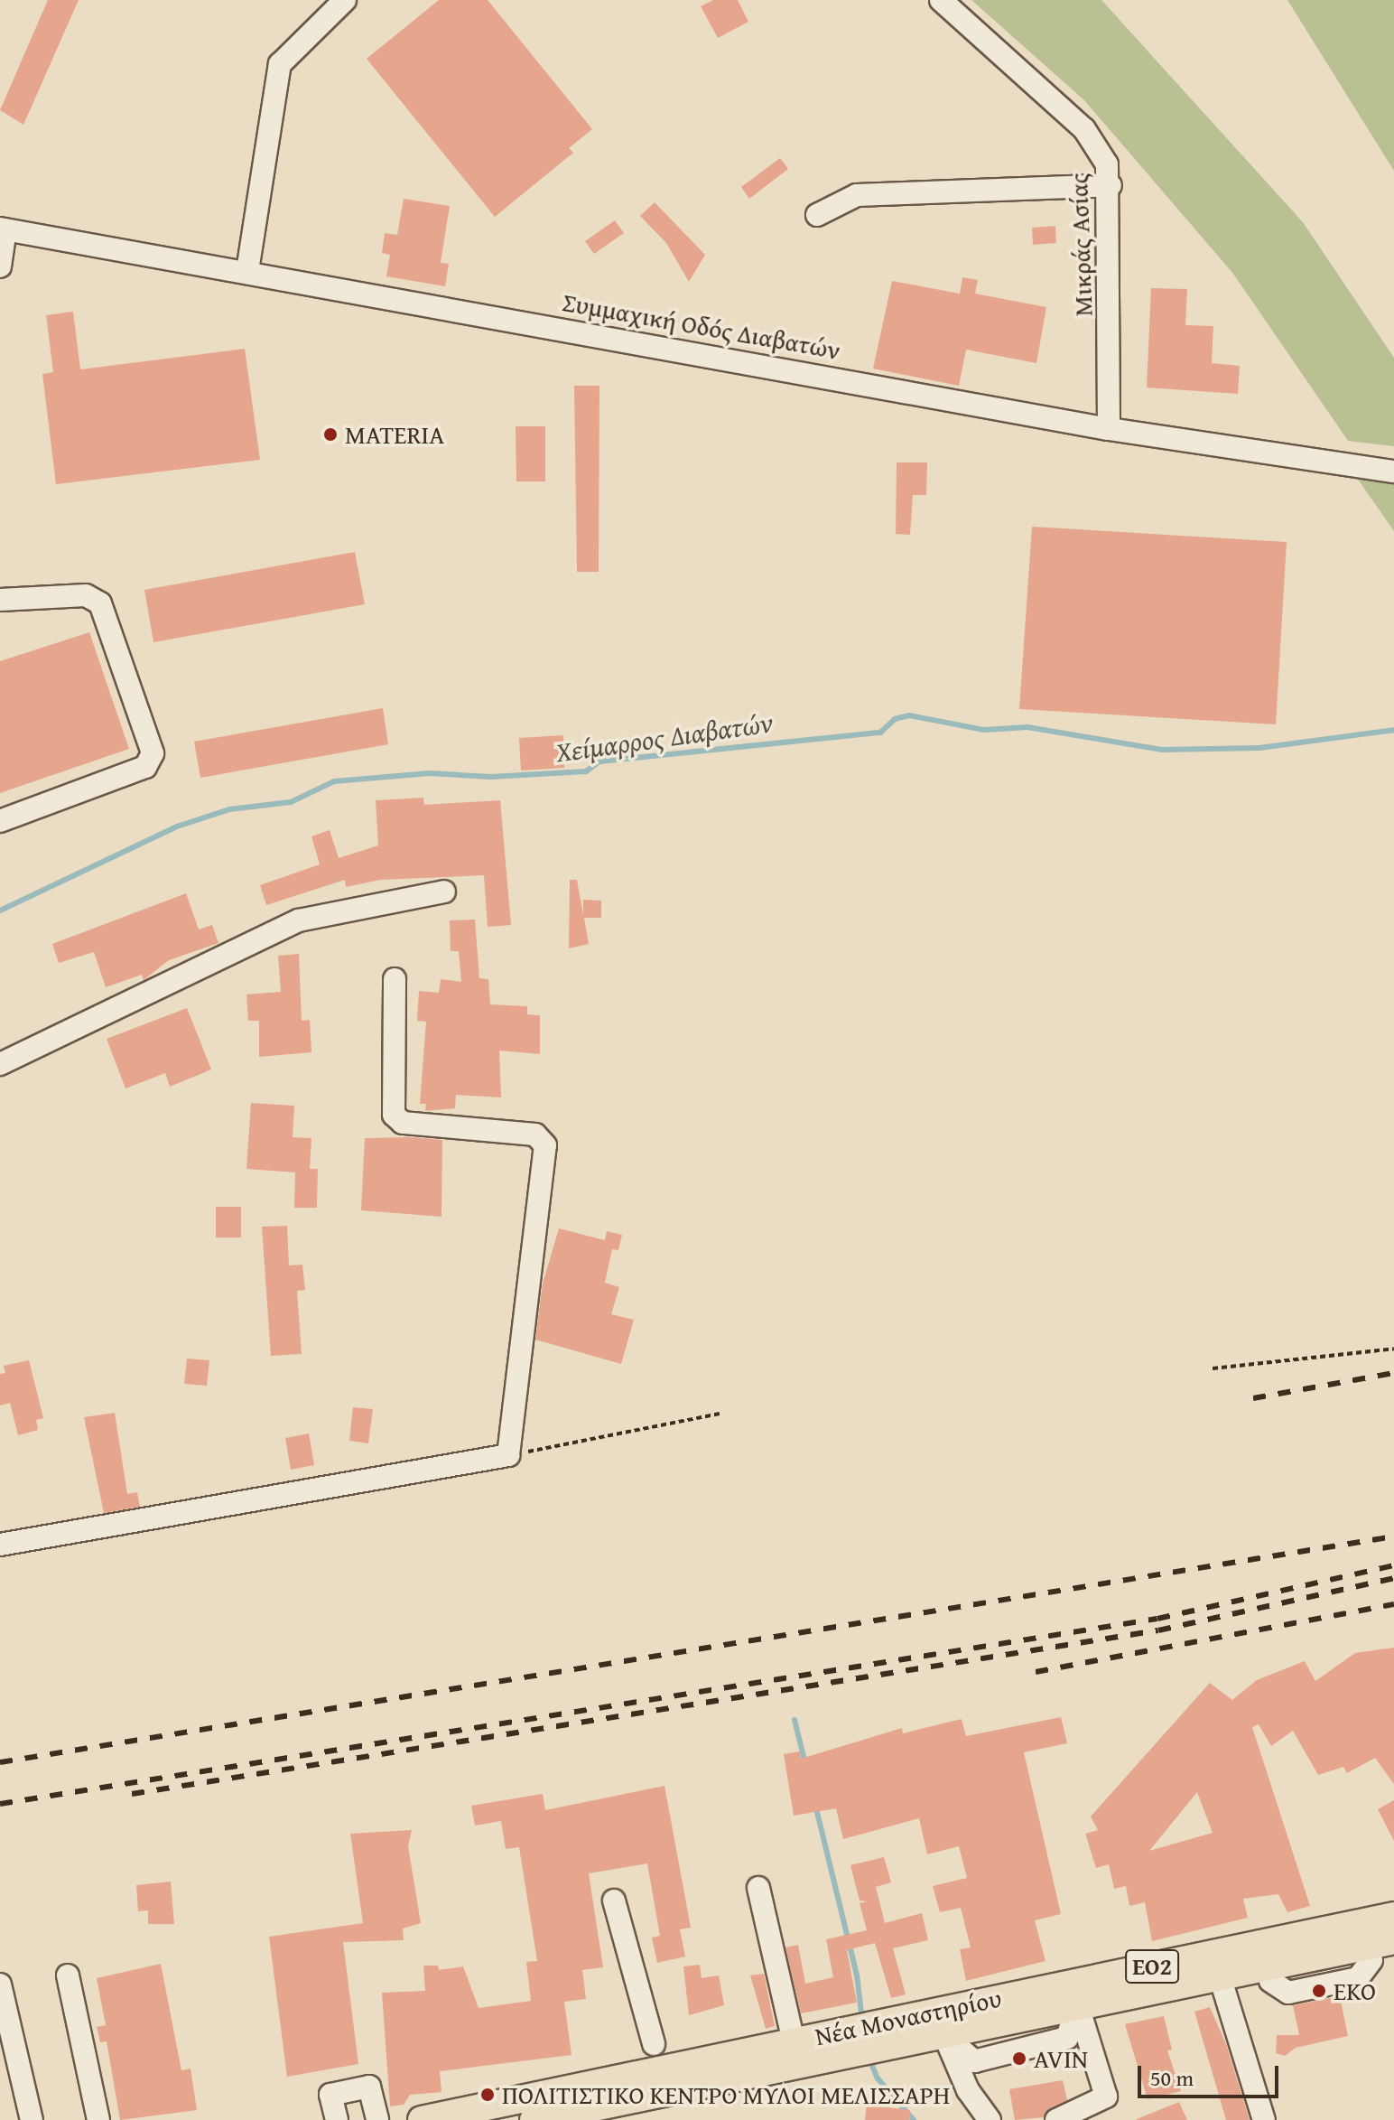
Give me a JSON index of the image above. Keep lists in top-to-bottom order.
{
  "streets": {
    "main road": ["ΕΟ2", "Νέα Μοναστηρίου"],
    "street": ["Μικράς Ασίας", "Συμμαχική Οδός Διαβατών"]
  },
  "crossings": [
    ["Μικράς Ασίας", "Συμμαχική Οδός Διαβατών"]
  ],
  "water": ["Χείμαρρος Διαβατών"],
  "places": [
    "MATERIA",
    "EKO",
    "AVIN",
    "ΠΟΛΙΤΙΣΤΙΚΟ ΚΕΝΤΡΟ ΜΥΛΟΙ ΜΕΛΙΣΣΑΡΗ"
  ],
  "scale_bar": "50 m"
}
